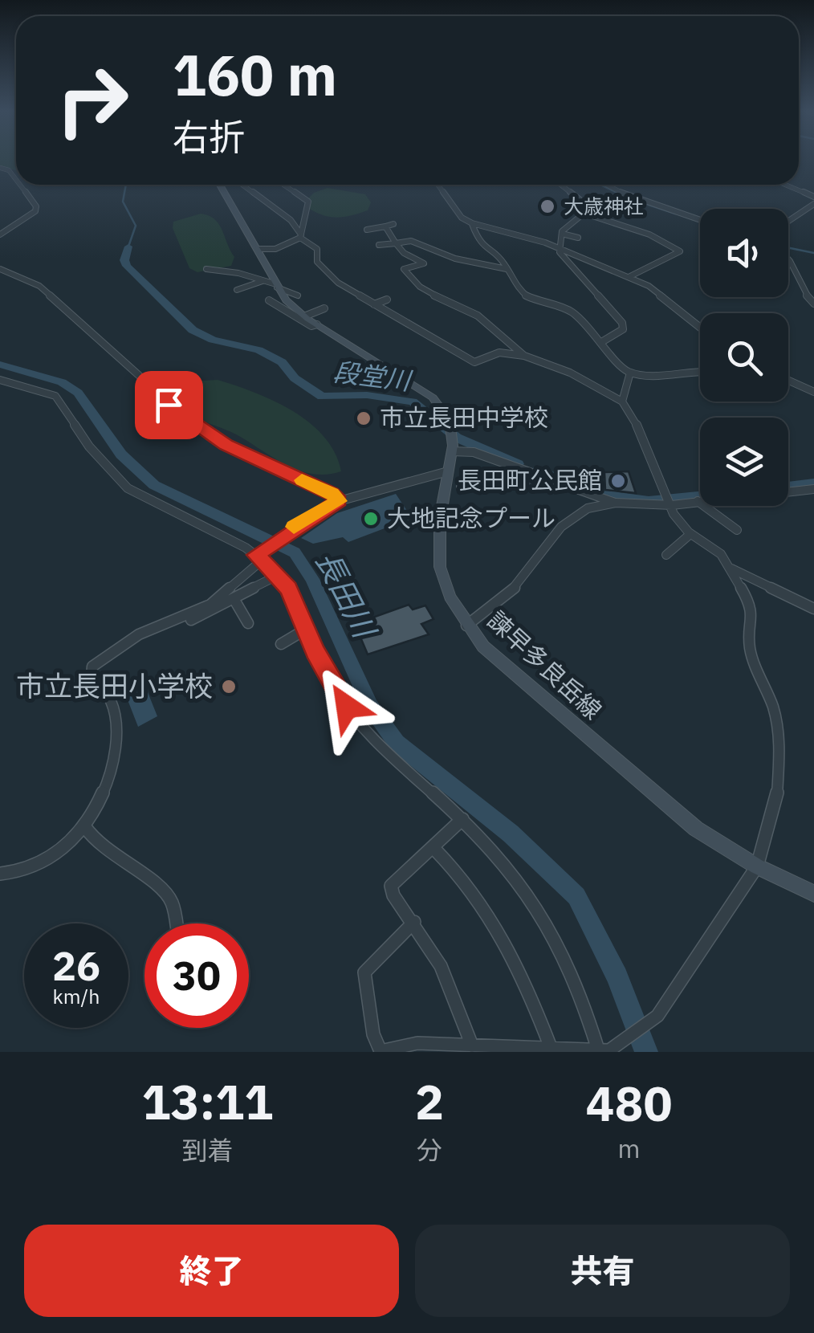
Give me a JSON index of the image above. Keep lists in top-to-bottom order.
{
  "streets": {
    "main road": ["諫早多良岳線"]
  },
  "water": ["段堂川", "長田川"],
  "places": [
    "大歳神社",
    "市立長田中学校",
    "長田町公民館",
    "大地記念プール",
    "市立長田小学校"
  ],
  "page": {
    "turn": ["160 m", "右折"],
    "speed": "26 km/h",
    "limit": "30",
    "eta": [
      "13:11",
      "到着",
      "2",
      "分",
      "480",
      "m"
    ],
    "buttons": ["終了", "共有"]
  }
}
